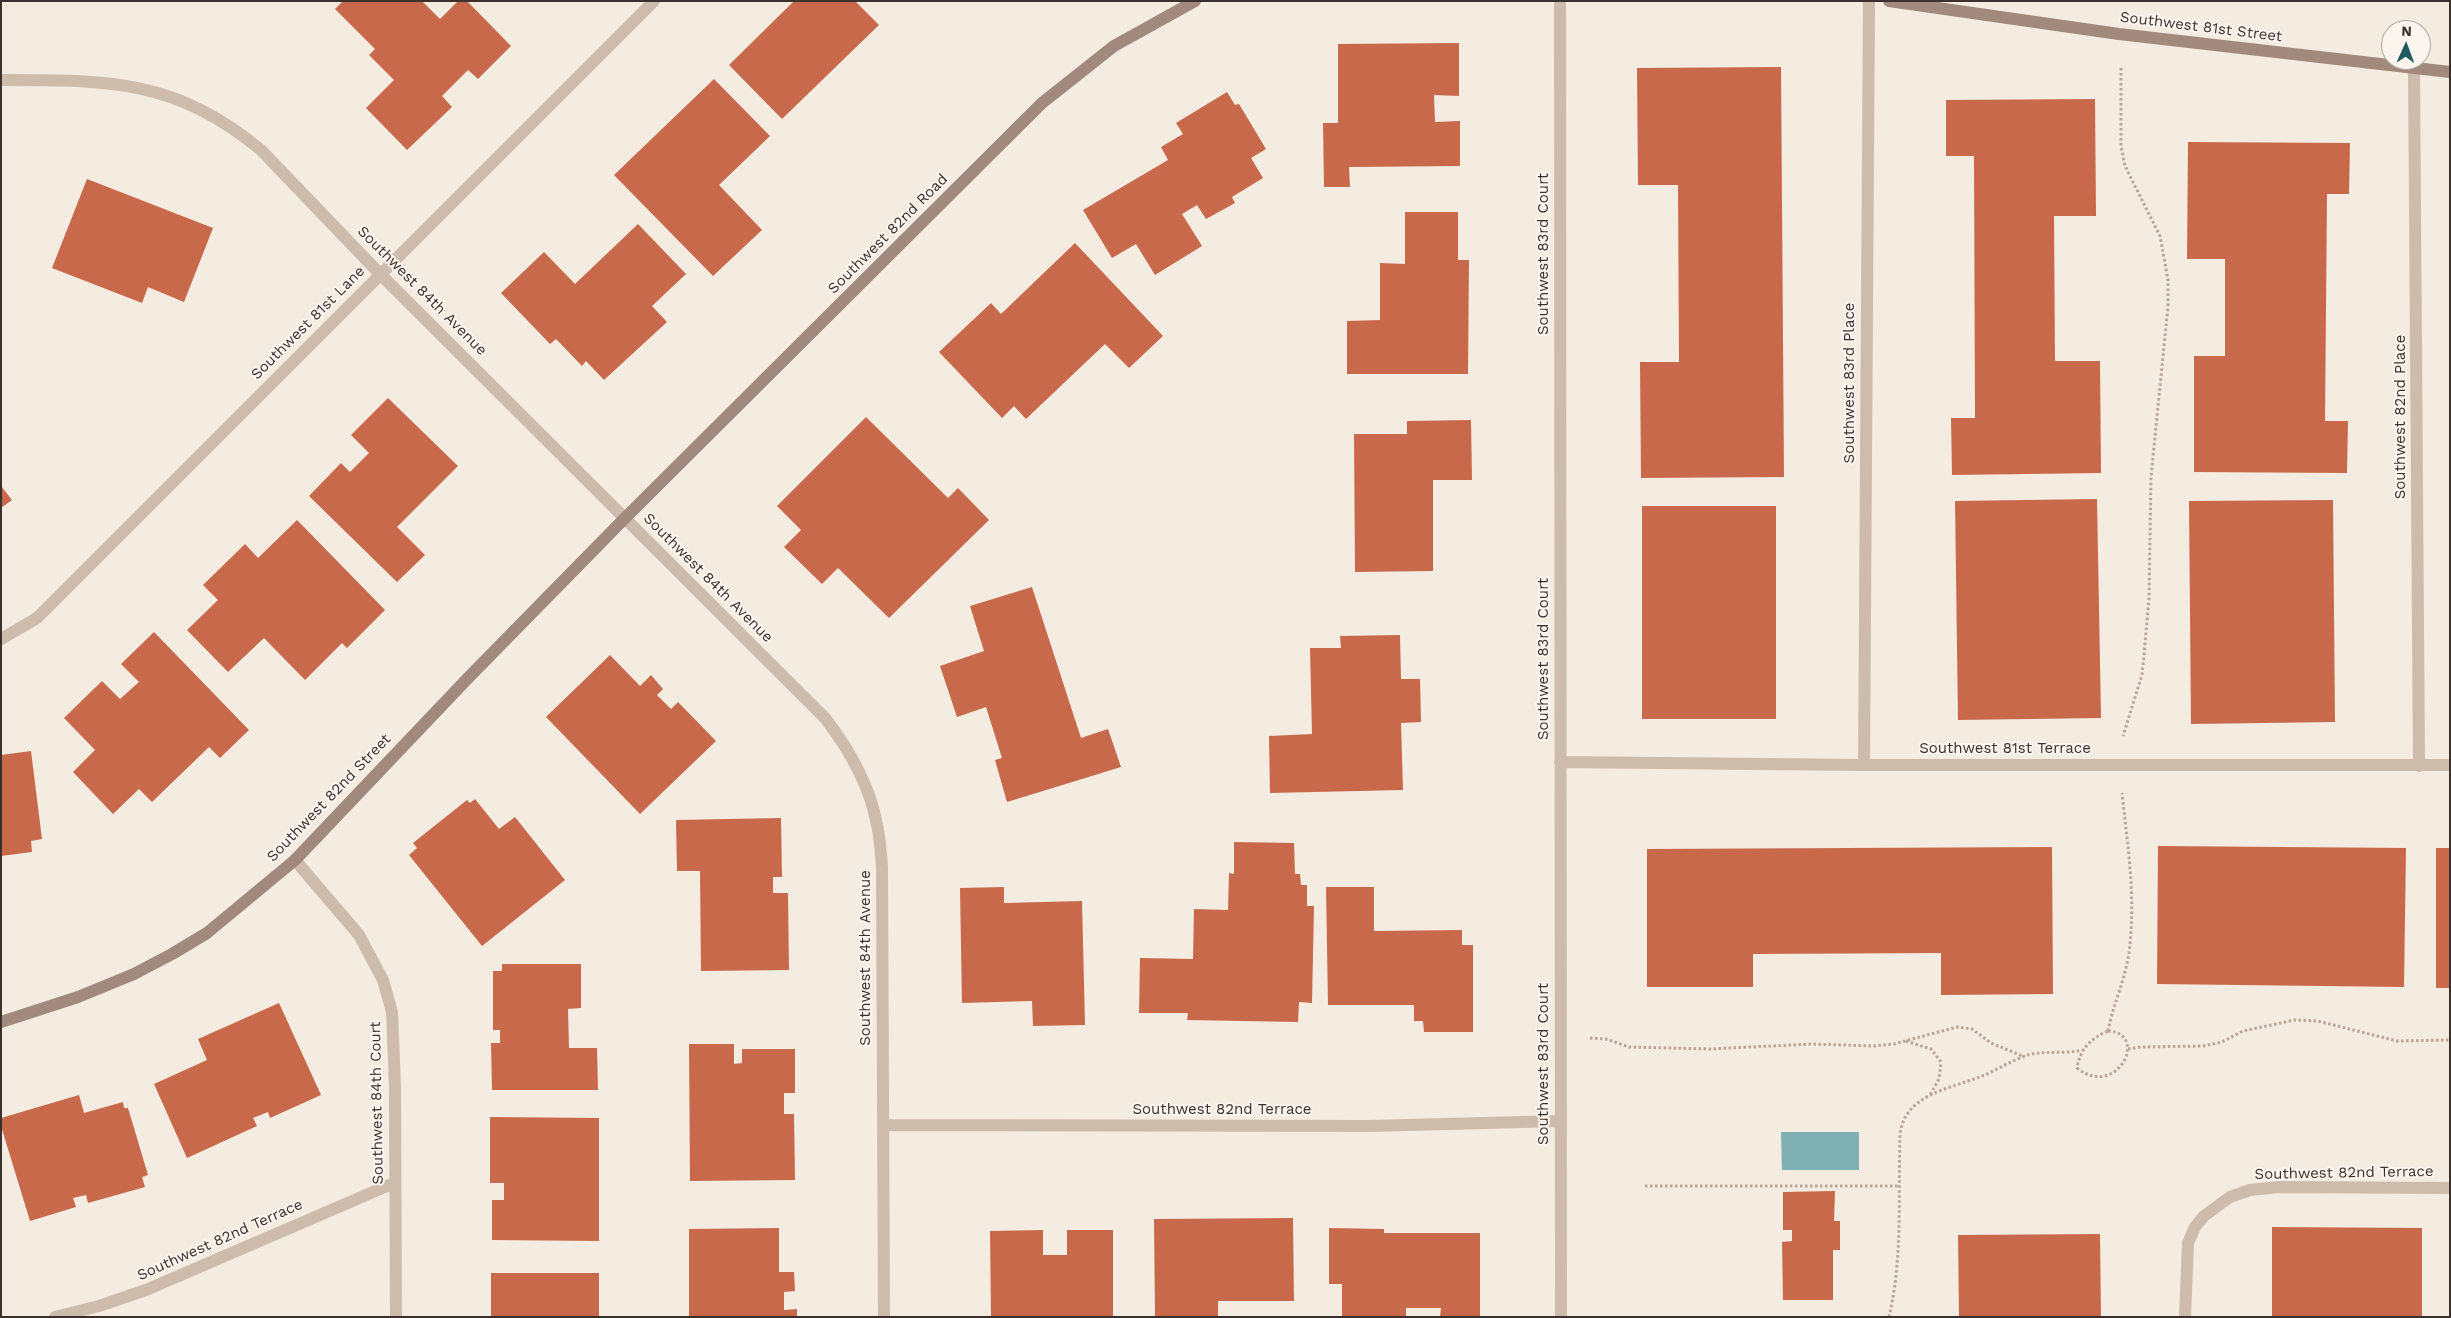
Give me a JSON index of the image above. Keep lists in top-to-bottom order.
{
  "streets": {
    "street": [
      "Southwest 81st Street",
      "Southwest 82nd Road",
      "Southwest 83rd Court",
      "Southwest 84th Avenue",
      "Southwest 81st Lane",
      "Southwest 83rd Place",
      "Southwest 82nd Place",
      "Southwest 81st Terrace",
      "Southwest 82nd Street",
      "Southwest 84th Court",
      "Southwest 82nd Terrace"
    ]
  },
  "crossings": [
    ["Southwest 82nd Road", "Southwest 84th Avenue"],
    ["Southwest 82nd Road", "Southwest 82nd Street"],
    ["Southwest 83rd Court", "Southwest 81st Terrace"],
    ["Southwest 83rd Court", "Southwest 82nd Terrace"],
    ["Southwest 84th Avenue", "Southwest 81st Lane"],
    ["Southwest 84th Avenue", "Southwest 82nd Street"],
    ["Southwest 84th Avenue", "Southwest 82nd Terrace"],
    ["Southwest 83rd Place", "Southwest 81st Terrace"],
    ["Southwest 82nd Place", "Southwest 81st Terrace"],
    ["Southwest 82nd Street", "Southwest 84th Court"],
    ["Southwest 84th Court", "Southwest 82nd Terrace"]
  ],
  "north": "top"
}
